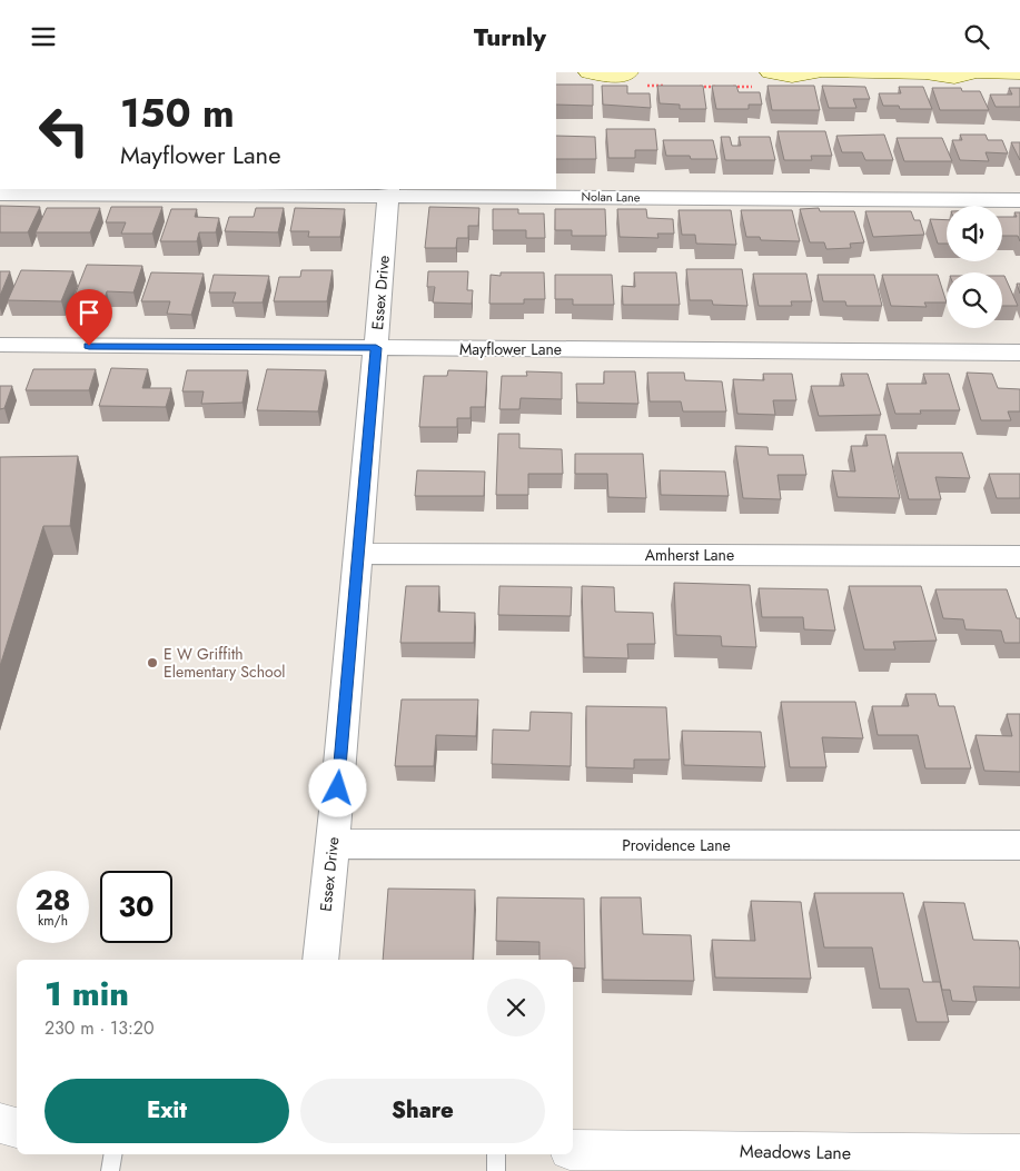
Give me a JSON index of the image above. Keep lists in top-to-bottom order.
{
  "streets": {
    "street": [
      "Nolan Lane",
      "Essex Drive",
      "Mayflower Lane",
      "Amherst Lane",
      "Providence Lane",
      "Meadows Lane"
    ]
  },
  "crossings": [
    ["Nolan Lane", "Essex Drive"],
    ["Essex Drive", "Mayflower Lane"],
    ["Essex Drive", "Amherst Lane"],
    ["Essex Drive", "Providence Lane"]
  ],
  "places": ["E W Griffith Elementary School"],
  "page": {
    "header": "Turnly",
    "turn": ["150 m", "Mayflower Lane"],
    "speed": "28 km/h",
    "limit": "30",
    "heading": ["1 min", "230 m · 13:20"],
    "buttons": ["Exit", "Share"]
  }
}
